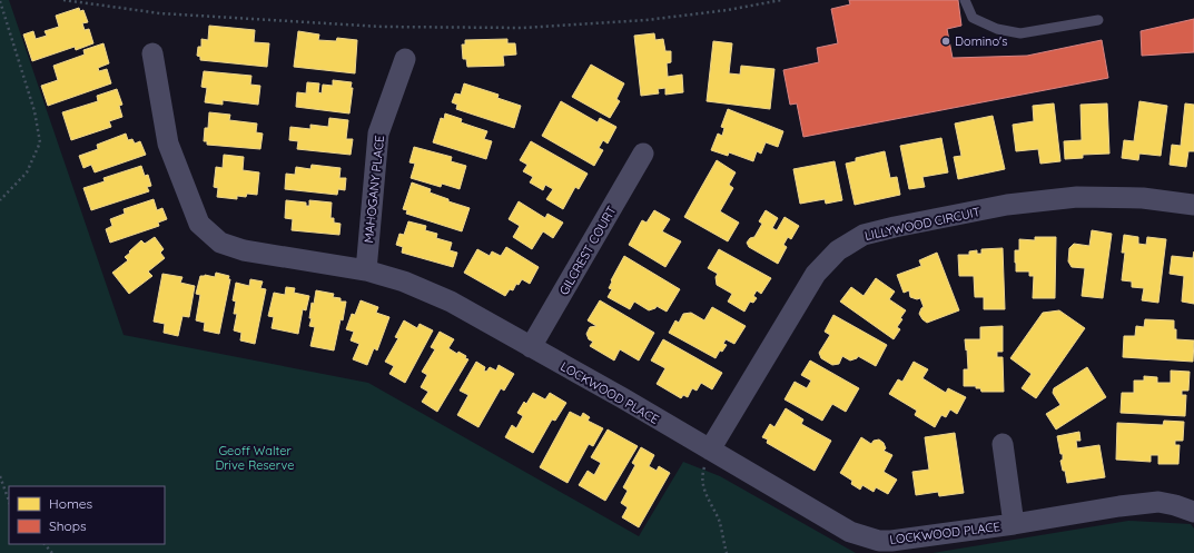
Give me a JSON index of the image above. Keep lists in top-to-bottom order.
{
  "streets": {
    "street": [
      "MAHOGANY PLACE",
      "LILLYWOOD CIRCUIT",
      "GILCREST COURT",
      "LOCKWOOD PLACE"
    ]
  },
  "crossings": [
    ["MAHOGANY PLACE", "LOCKWOOD PLACE"],
    ["LILLYWOOD CIRCUIT", "LOCKWOOD PLACE"],
    ["GILCREST COURT", "LOCKWOOD PLACE"]
  ],
  "parks": ["Geoff Walter Drive Reserve"],
  "places": ["Domino's"],
  "legend": ["Homes", "Shops"]
}
